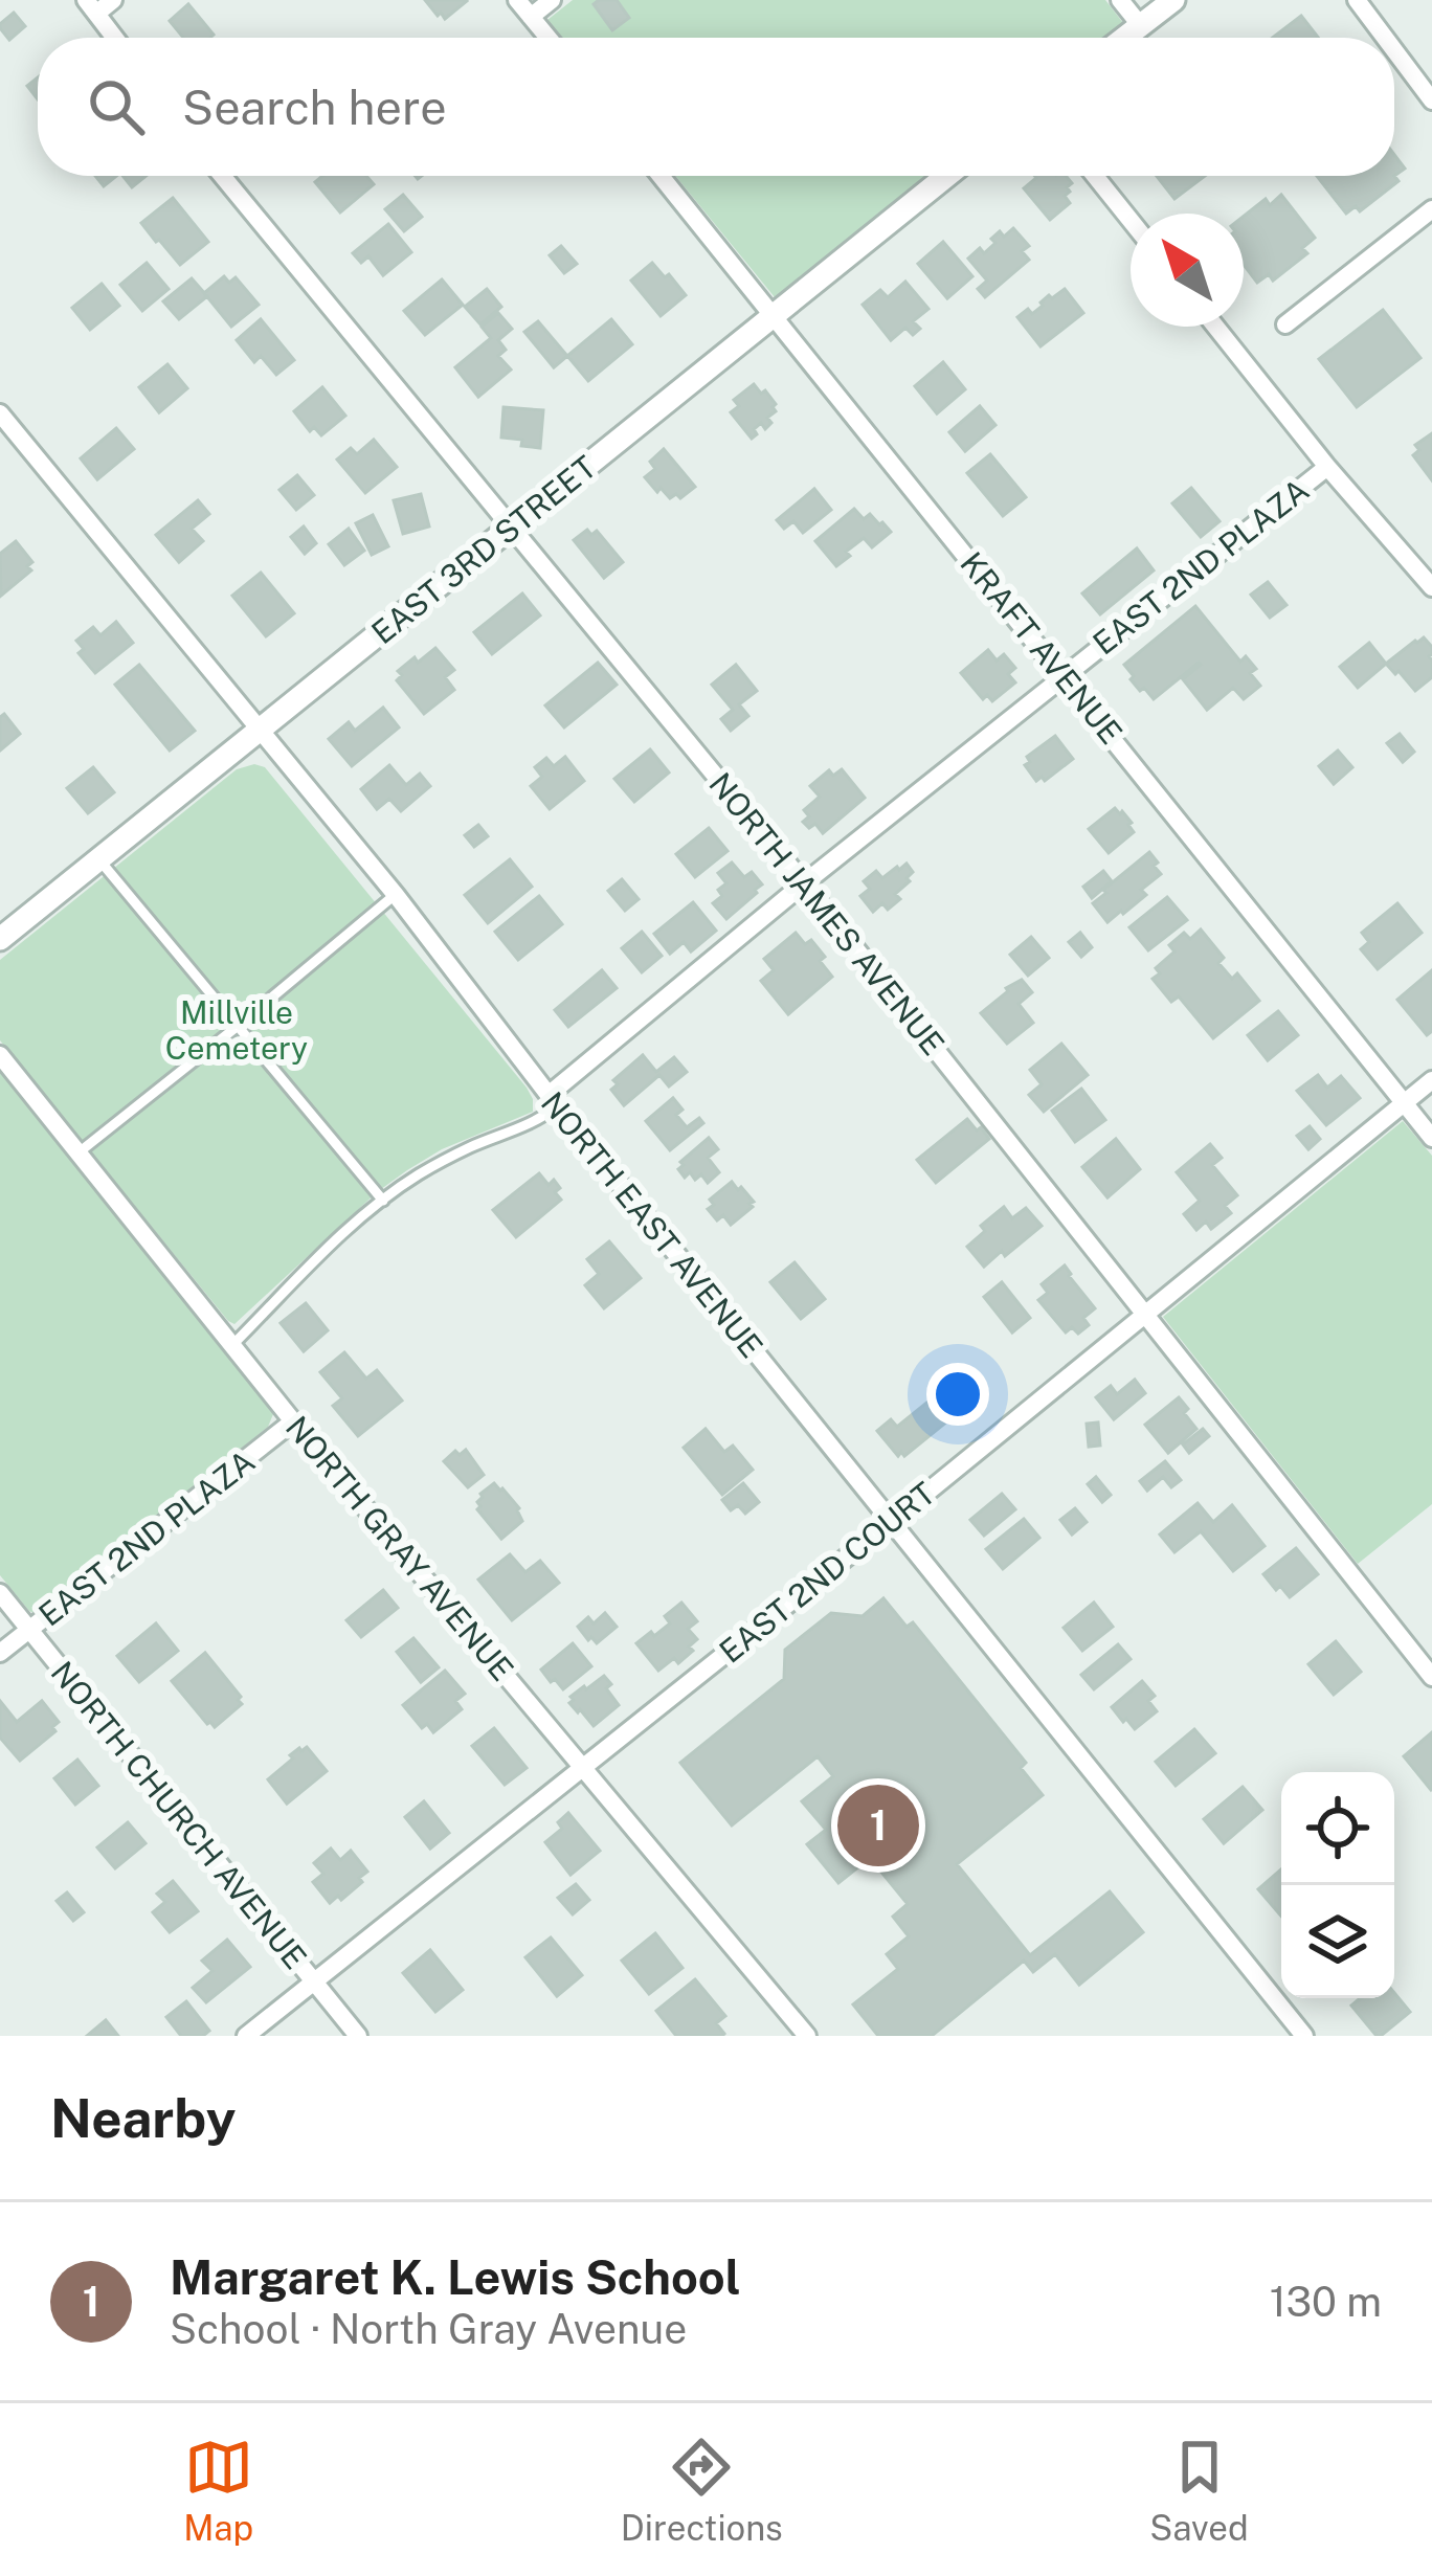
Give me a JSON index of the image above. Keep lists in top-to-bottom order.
{
  "streets": {
    "street": [
      "EAST 3RD STREET",
      "EAST 2ND PLAZA",
      "KRAFT AVENUE",
      "NORTH JAMES AVENUE",
      "NORTH EAST AVENUE",
      "NORTH GRAY AVENUE",
      "EAST 2ND COURT",
      "NORTH CHURCH AVENUE"
    ]
  },
  "crossings": [
    ["EAST 3RD STREET", "KRAFT AVENUE"],
    ["EAST 3RD STREET", "NORTH JAMES AVENUE"],
    ["EAST 3RD STREET", "NORTH EAST AVENUE"],
    ["EAST 2ND PLAZA", "KRAFT AVENUE"],
    ["EAST 2ND PLAZA", "NORTH JAMES AVENUE"],
    ["EAST 2ND PLAZA", "NORTH EAST AVENUE"],
    ["EAST 2ND PLAZA", "NORTH GRAY AVENUE"],
    ["EAST 2ND PLAZA", "NORTH CHURCH AVENUE"],
    ["KRAFT AVENUE", "EAST 2ND COURT"],
    ["NORTH JAMES AVENUE", "EAST 2ND COURT"],
    ["NORTH EAST AVENUE", "EAST 2ND COURT"],
    ["NORTH GRAY AVENUE", "EAST 2ND COURT"],
    ["EAST 2ND COURT", "NORTH CHURCH AVENUE"]
  ],
  "parks": ["Millville Cemetery"],
  "north": "top left",
  "page": {
    "search": "Search here",
    "pins": "1",
    "heading": "Nearby",
    "list": [
      {
        "mark": "1",
        "name": "Margaret K. Lewis School",
        "note": "School · North Gray Avenue",
        "value": "130 m"
      }
    ],
    "nav": ["Map", "Directions", "Saved"]
  }
}
